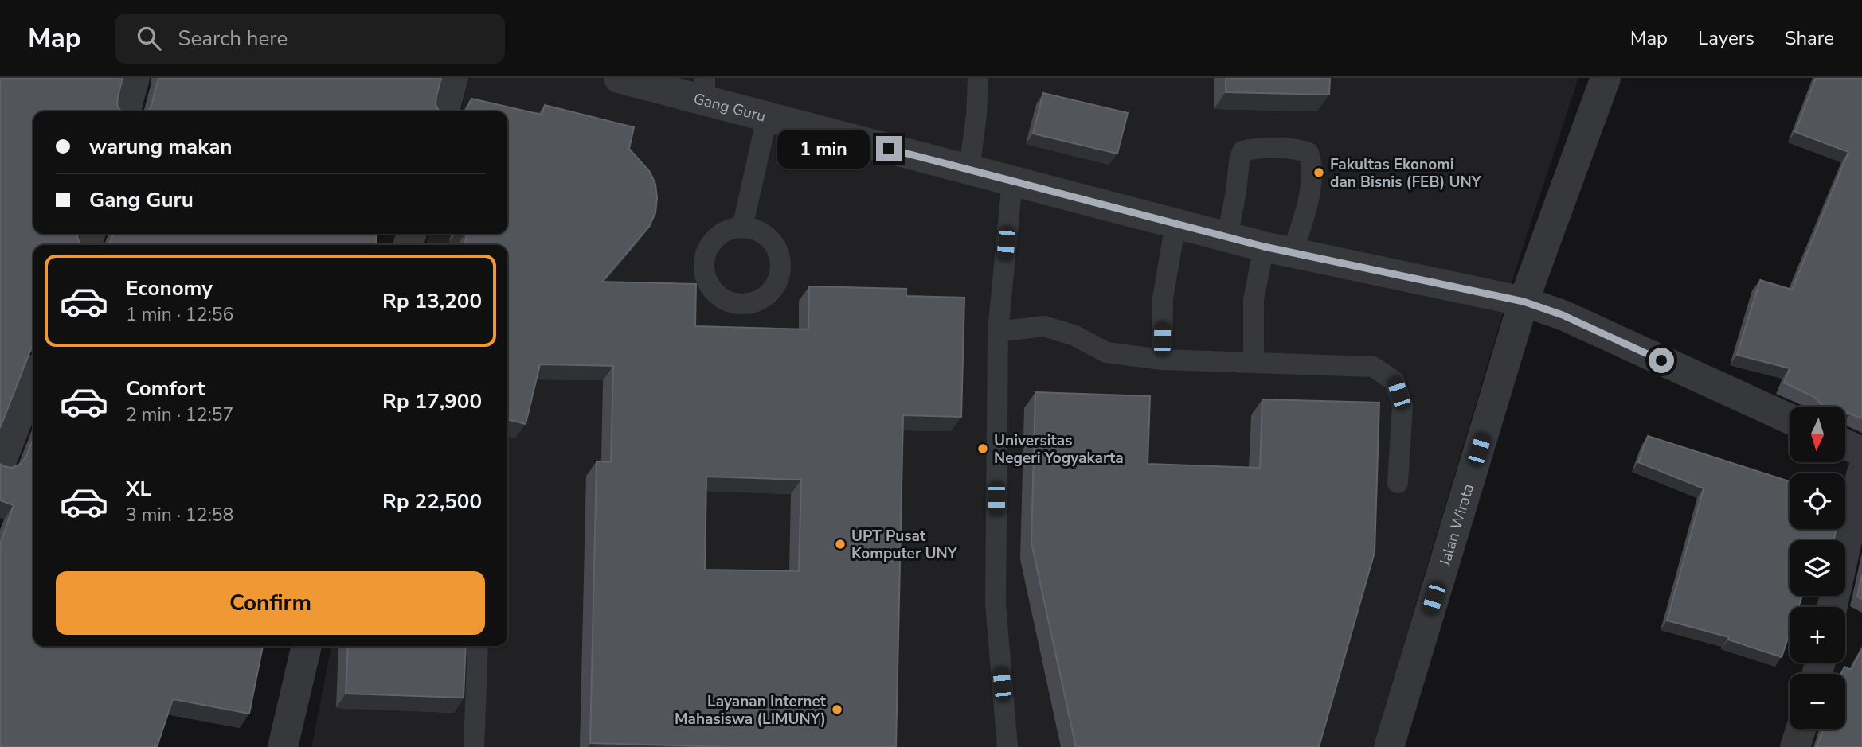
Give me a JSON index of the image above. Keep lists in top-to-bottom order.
{
  "streets": {
    "street": ["Gang Guru", "Jalan Wirata"]
  },
  "crossings": [
    ["Gang Guru", "Jalan Wirata"]
  ],
  "places": [
    "Fakultas Ekonomi dan Bisnis (FEB) UNY",
    "Universitas Negeri Yogyakarta",
    "UPT Pusat Komputer UNY",
    "Layanan Internet Mahasiswa (LIMUNY)"
  ],
  "north": "bottom",
  "page": {
    "header": "Map",
    "search": "Search here",
    "nav": ["Map", "Layers", "Share"],
    "banner": ["warung makan", "Gang Guru"],
    "bubble": "1 min",
    "list": [
      {
        "name": "Economy",
        "note": "1 min · 12:56",
        "value": "Rp 13,200"
      },
      {
        "name": "Comfort",
        "note": "2 min · 12:57",
        "value": "Rp 17,900"
      },
      {
        "name": "XL",
        "note": "3 min · 12:58",
        "value": "Rp 22,500"
      }
    ],
    "map_buttons": ["+", "−"],
    "buttons": "Confirm"
  }
}
